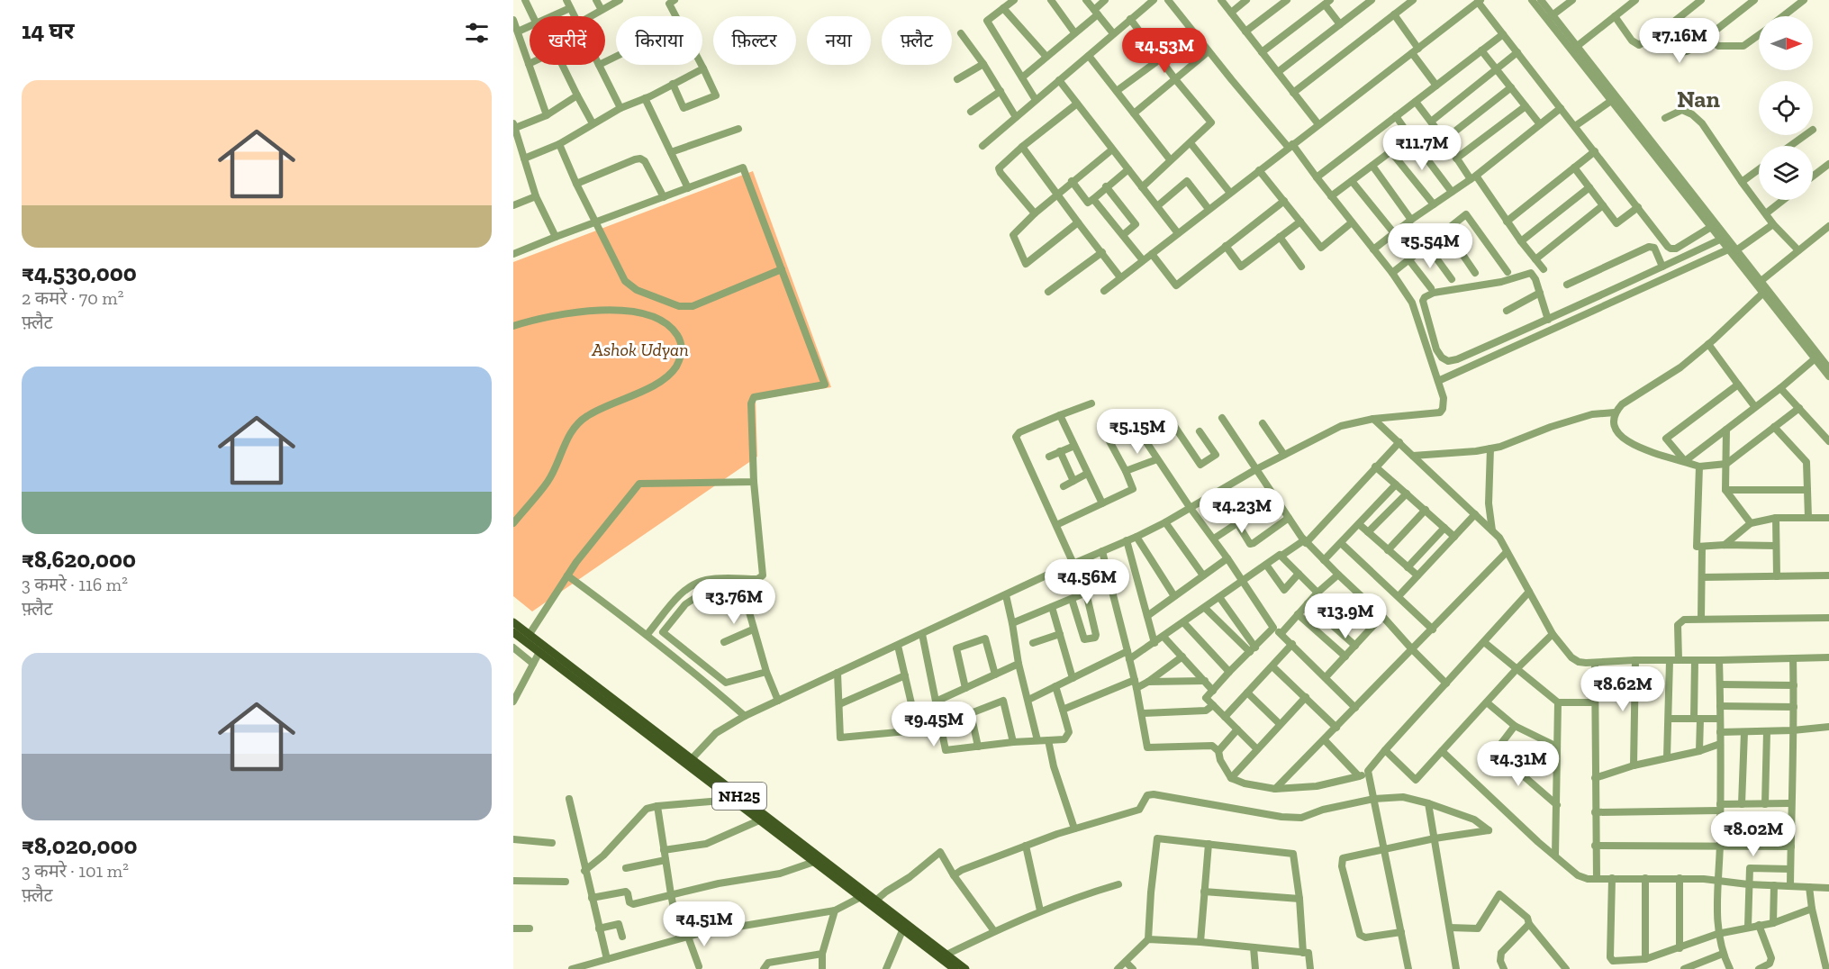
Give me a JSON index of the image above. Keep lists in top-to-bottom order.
{
  "streets": {
    "main road": ["NH25"]
  },
  "districts": ["Nan"],
  "parks": ["Ashok Udyan"],
  "north": "right",
  "page": {
    "heading": "14 घर",
    "chip": [
      "खरीदें",
      "किराया",
      "फ़िल्टर",
      "नया",
      "फ़्लैट"
    ],
    "price": [
      "₹7.16M",
      "₹4.53M",
      "₹11.7M",
      "₹5.54M",
      "₹5.15M",
      "₹4.23M",
      "₹4.56M",
      "₹3.76M",
      "₹13.9M",
      "₹8.62M",
      "₹9.45M",
      "₹4.31M",
      "₹8.02M",
      "₹4.51M"
    ],
    "list": [
      {
        "name": "₹4,530,000",
        "note": "2 कमरे · 70 m² · फ़्लैट"
      },
      {
        "name": "₹8,620,000",
        "note": "3 कमरे · 116 m² · फ़्लैट"
      },
      {
        "name": "₹8,020,000",
        "note": "3 कमरे · 101 m² · फ़्लैट"
      }
    ]
  }
}
